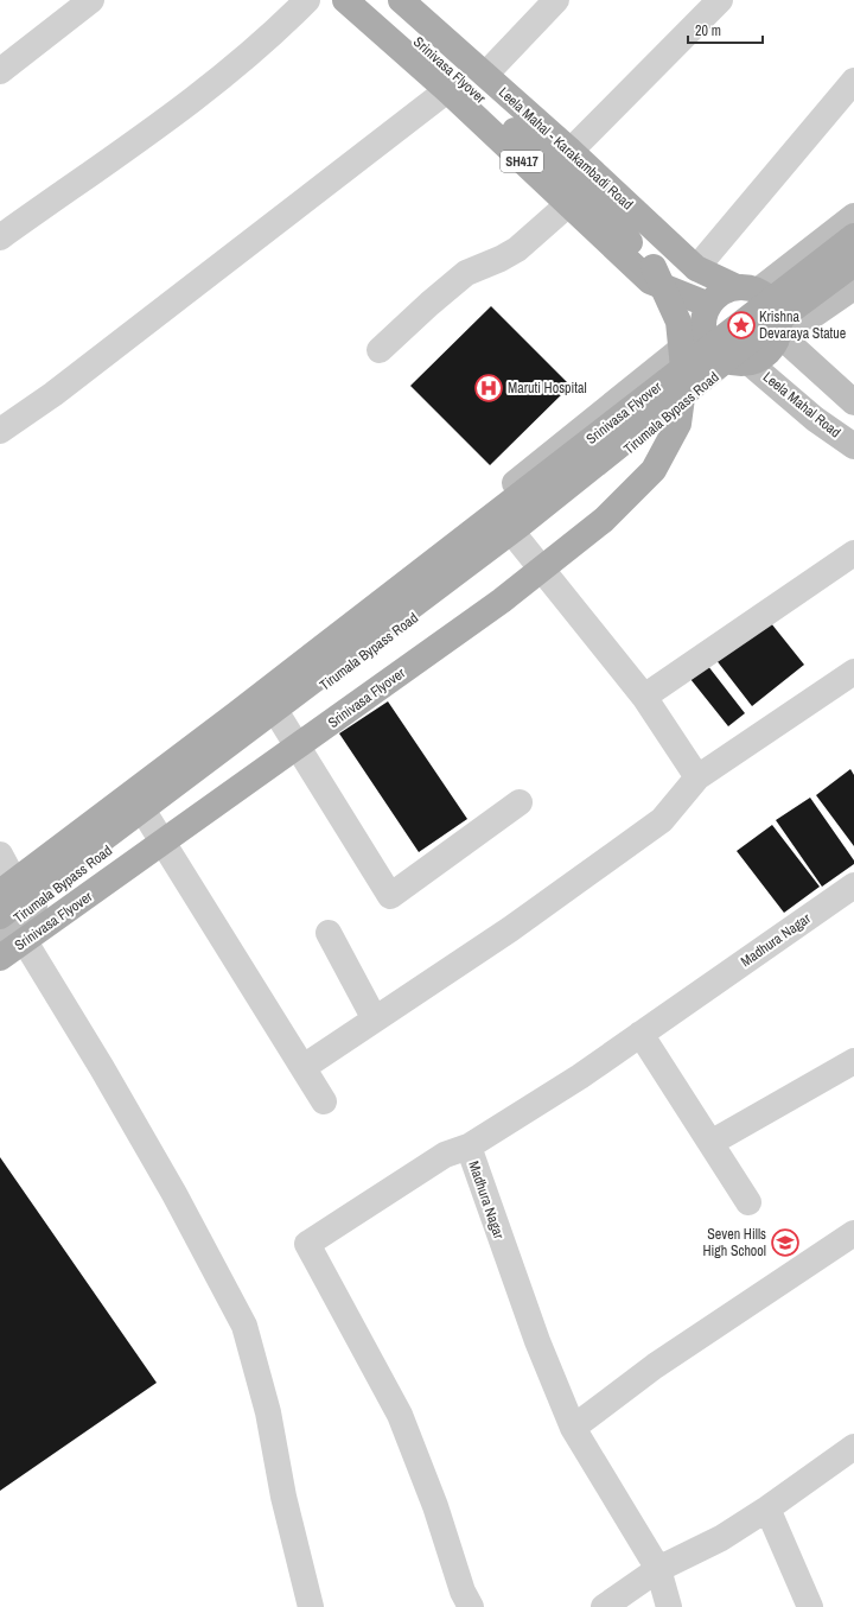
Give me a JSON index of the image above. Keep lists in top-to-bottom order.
{
  "streets": {
    "main road": ["Srinivasa Flyover", "Leela Mahal - Karakambadi Road", "SH417"],
    "street": ["Leela Mahal Road", "Tirumala Bypass Road", "Madhura Nagar"]
  },
  "crossings": [
    ["Srinivasa Flyover", "Tirumala Bypass Road"],
    ["Leela Mahal - Karakambadi Road", "SH417"],
    ["Leela Mahal - Karakambadi Road", "Leela Mahal Road"],
    ["Leela Mahal - Karakambadi Road", "Tirumala Bypass Road"],
    ["SH417", "Leela Mahal Road"],
    ["SH417", "Tirumala Bypass Road"],
    ["Leela Mahal Road", "Tirumala Bypass Road"]
  ],
  "places": {
    "place": ["Krishna Devaraya Statue"],
    "hospital": ["Maruti Hospital"],
    "school or university": ["Seven Hills High School"]
  },
  "scale_bar": "20 m"
}
